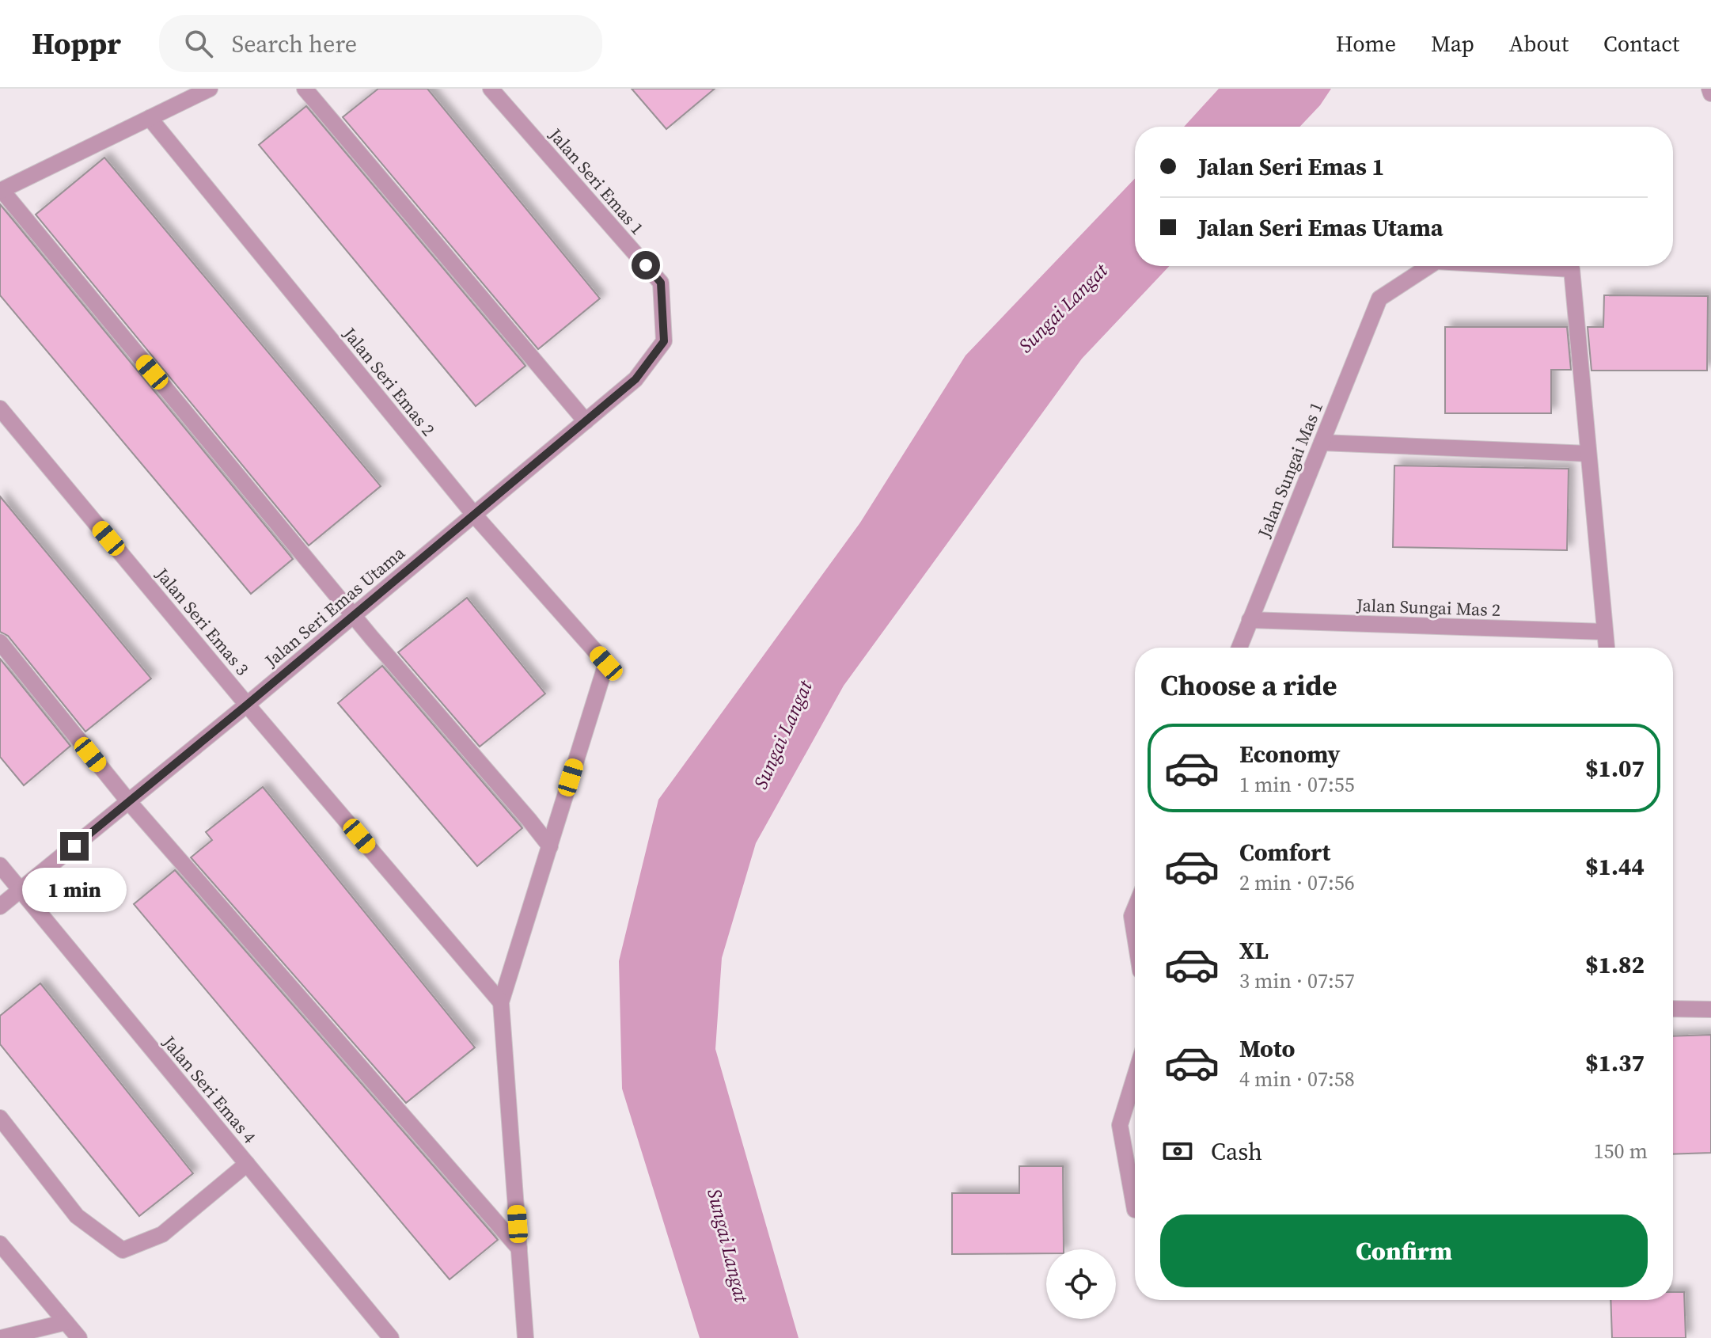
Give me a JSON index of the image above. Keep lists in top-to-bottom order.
{
  "streets": {
    "street": [
      "Jalan Seri Emas 1",
      "Jalan Seri Emas 2",
      "Jalan Sungai Mas 1",
      "Jalan Seri Emas Utama",
      "Jalan Sungai Mas 2",
      "Jalan Seri Emas 3",
      "Jalan Seri Emas 4"
    ]
  },
  "crossings": [
    ["Jalan Seri Emas 1", "Jalan Seri Emas Utama"],
    ["Jalan Seri Emas 2", "Jalan Seri Emas Utama"],
    ["Jalan Sungai Mas 1", "Jalan Sungai Mas 2"],
    ["Jalan Seri Emas Utama", "Jalan Seri Emas 3"],
    ["Jalan Seri Emas Utama", "Jalan Seri Emas 4"]
  ],
  "water": ["Sungai Langat"],
  "page": {
    "header": "Hoppr",
    "search": "Search here",
    "nav": [
      "Home",
      "Map",
      "About",
      "Contact"
    ],
    "banner": ["Jalan Seri Emas 1", "Jalan Seri Emas Utama"],
    "heading": "Choose a ride",
    "list": [
      {
        "name": "Economy",
        "note": "1 min · 07:55",
        "value": "$1.07"
      },
      {
        "name": "Comfort",
        "note": "2 min · 07:56",
        "value": "$1.44"
      },
      {
        "name": "XL",
        "note": "3 min · 07:57",
        "value": "$1.82"
      },
      {
        "name": "Moto",
        "note": "4 min · 07:58",
        "value": "$1.37"
      }
    ],
    "bubble": "1 min",
    "pay": ["Cash", "150 m"],
    "buttons": "Confirm"
  }
}
